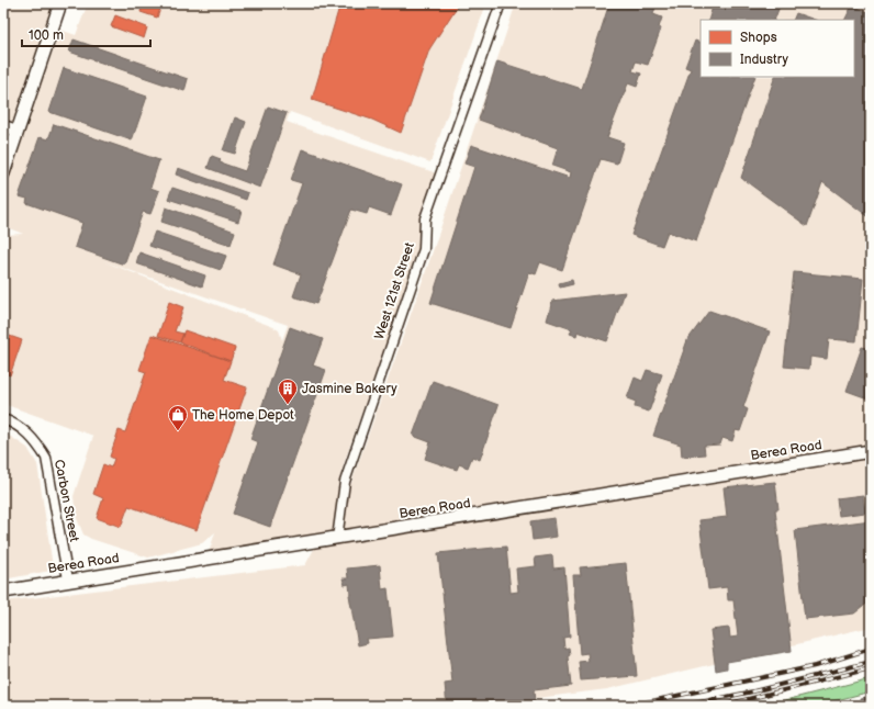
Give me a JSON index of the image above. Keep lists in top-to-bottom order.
{
  "streets": {
    "main road": ["Berea Road"],
    "street": ["West 121st Street", "Carbon Street"]
  },
  "crossings": [
    ["West 121st Street", "Berea Road"],
    ["Berea Road", "Carbon Street"]
  ],
  "places": {
    "building": ["Jasmine Bakery"],
    "shop": ["The Home Depot"]
  },
  "legend": ["Shops", "Industry"],
  "scale_bar": "100 m"
}
